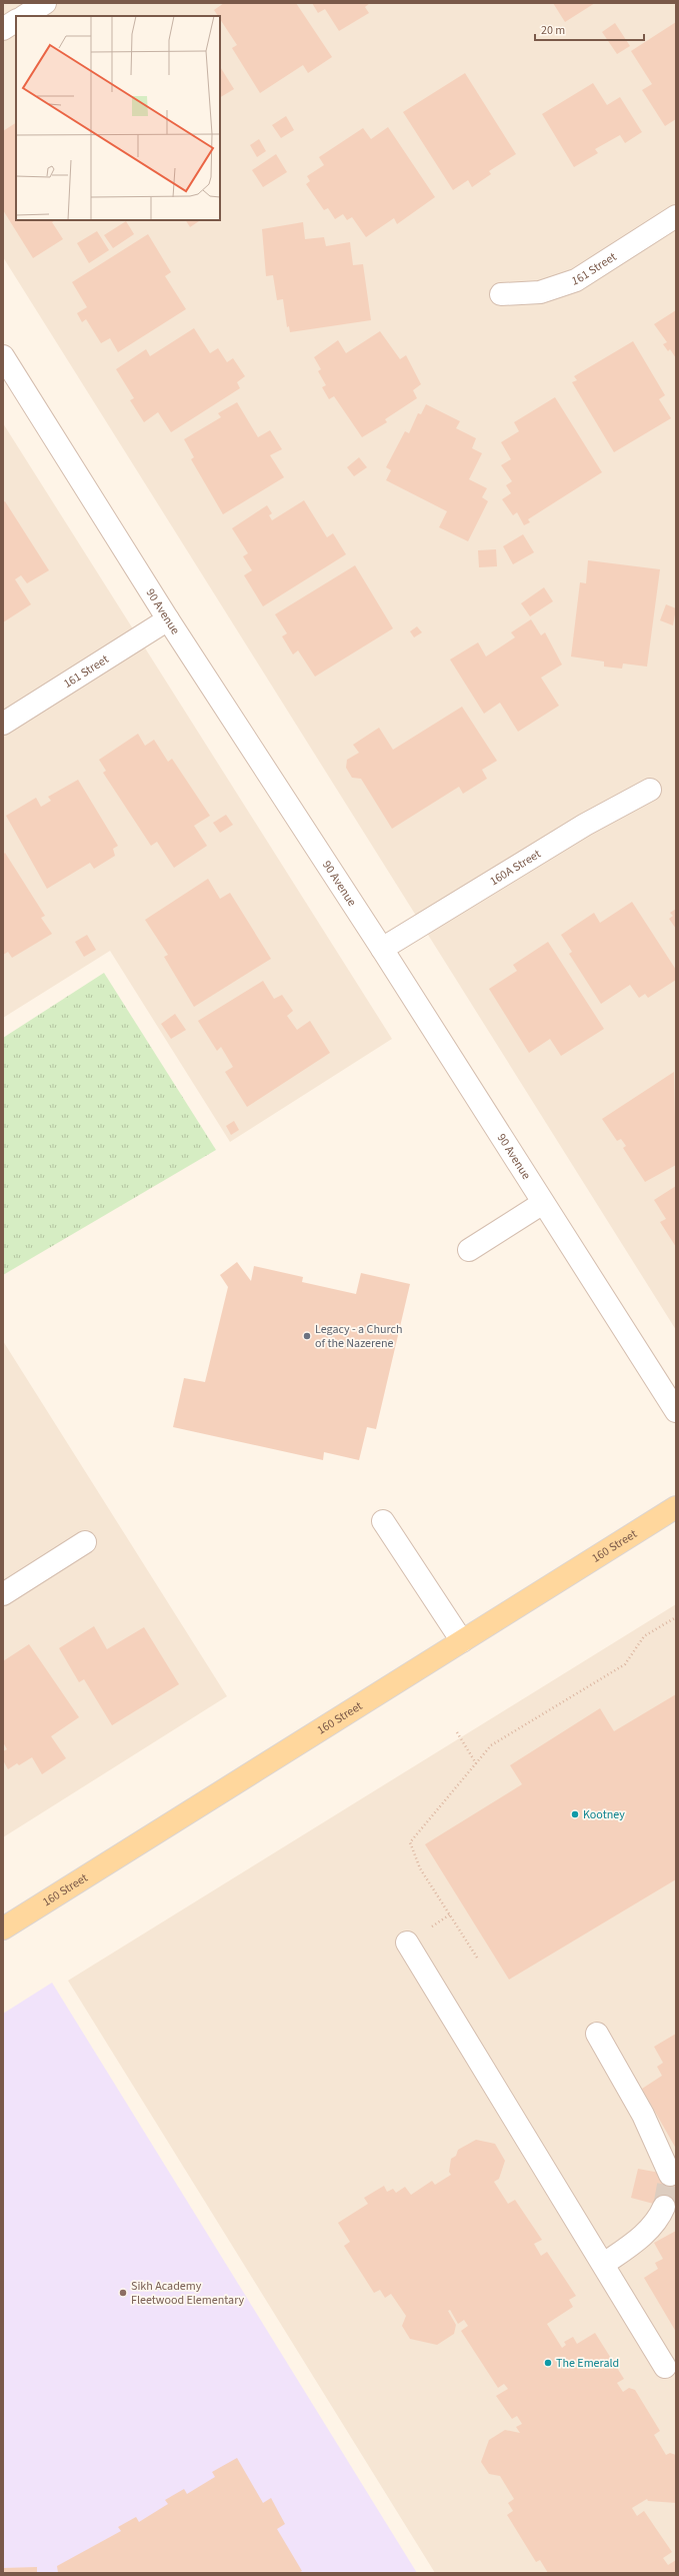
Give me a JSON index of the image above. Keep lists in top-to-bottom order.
{
  "streets": {
    "main road": ["160 Street"],
    "street": ["161 Street", "90 Avenue", "160A Street"]
  },
  "crossings": [
    ["161 Street", "90 Avenue"],
    ["90 Avenue", "160A Street"]
  ],
  "places": [
    "Legacy - a Church of the Nazerene",
    "Kootney",
    "Sikh Academy Fleetwood Elementary",
    "The Emerald"
  ],
  "scale_bar": "20 m"
}
